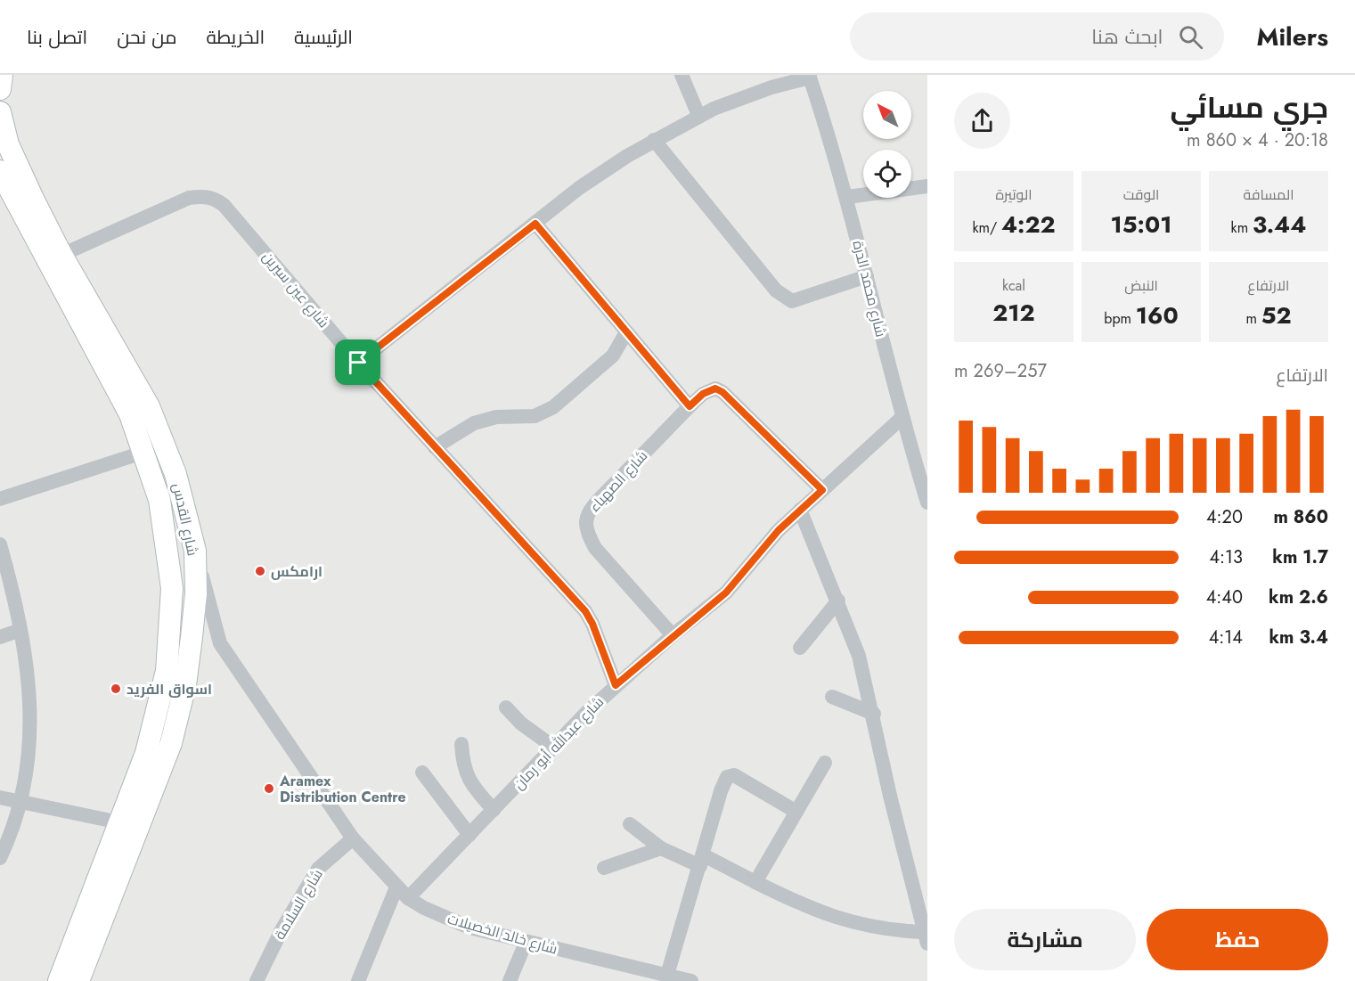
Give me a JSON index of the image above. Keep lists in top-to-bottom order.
{
  "streets": {
    "highway": ["شارع القدس"],
    "street": [
      "شارع محمد الدرة",
      "شارع عين سيرين",
      "شارع الصهباء",
      "شارع عبدالله أبو رمان",
      "شارع السلامة",
      "شارع خالد الخصيلات"
    ]
  },
  "crossings": [
    ["شارع محمد الدرة", "شارع عبدالله أبو رمان"],
    ["شارع عين سيرين", "شارع القدس"],
    ["شارع عين سيرين", "شارع عبدالله أبو رمان"],
    ["شارع الصهباء", "شارع عبدالله أبو رمان"],
    ["شارع القدس", "شارع خالد الخصيلات"],
    ["شارع عبدالله أبو رمان", "شارع خالد الخصيلات"],
    ["شارع السلامة", "شارع خالد الخصيلات"]
  ],
  "places": ["ارامكس", "اسواق الفريد", "Aramex Distribution Centre"],
  "north": "top left",
  "page": {
    "header": "Milers",
    "search": "ابحث هنا",
    "nav": [
      "الرئيسية",
      "الخريطة",
      "من نحن",
      "اتصل بنا"
    ],
    "heading": ["جري مسائي", "20:18 · 4 × 860 m"],
    "stats": [
      ["المسافة", "3.44 km"],
      ["الوقت", "15:01"],
      ["الوتيرة", "4:22 /km"],
      ["الارتفاع", "52 m"],
      ["النبض", "160 bpm"],
      ["kcal", "212"]
    ],
    "chart": ["الارتفاع", "257–269 m"],
    "list": [
      {
        "name": "860 m",
        "note": "4:20"
      },
      {
        "name": "1.7 km",
        "note": "4:13"
      },
      {
        "name": "2.6 km",
        "note": "4:40"
      },
      {
        "name": "3.4 km",
        "note": "4:14"
      }
    ],
    "buttons": ["حفظ", "مشاركة"]
  }
}
